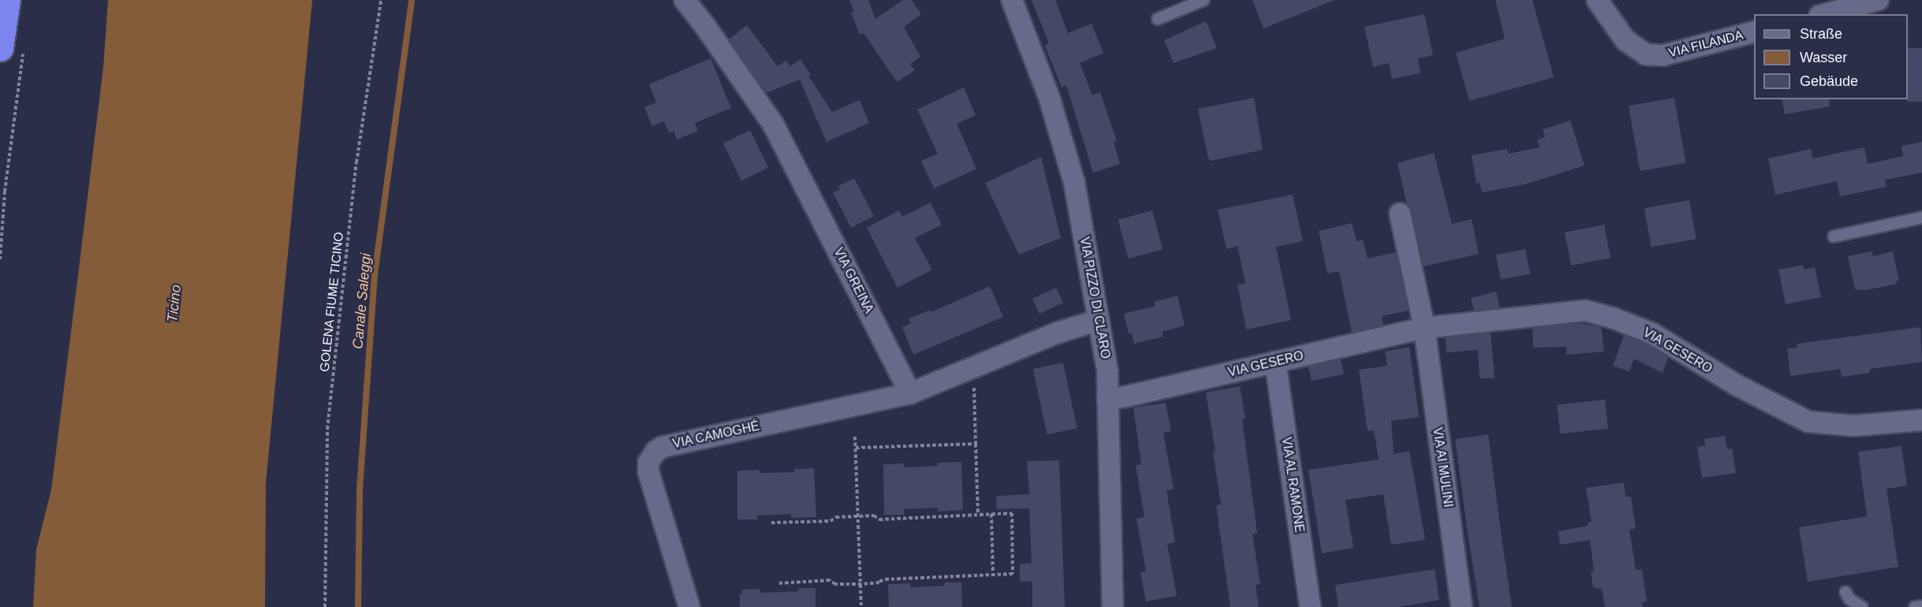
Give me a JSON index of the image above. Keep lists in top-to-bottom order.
{
  "streets": {
    "street": [
      "VIA FILANDA",
      "VIA GREINA",
      "VIA PIZZO DI CLARO",
      "VIA GESERO",
      "VIA CAMOGHÉ",
      "VIA AI MULINI",
      "VIA AL RAMONE"
    ],
    "path": ["GOLENA FIUME TICINO"]
  },
  "crossings": [
    ["VIA GREINA", "VIA CAMOGHÉ"],
    ["VIA PIZZO DI CLARO", "VIA GESERO"],
    ["VIA GESERO", "VIA AI MULINI"],
    ["VIA GESERO", "VIA AL RAMONE"]
  ],
  "water": ["Canale Saleggi", "Ticino"],
  "legend": ["Straße", "Wasser", "Gebäude"]
}
